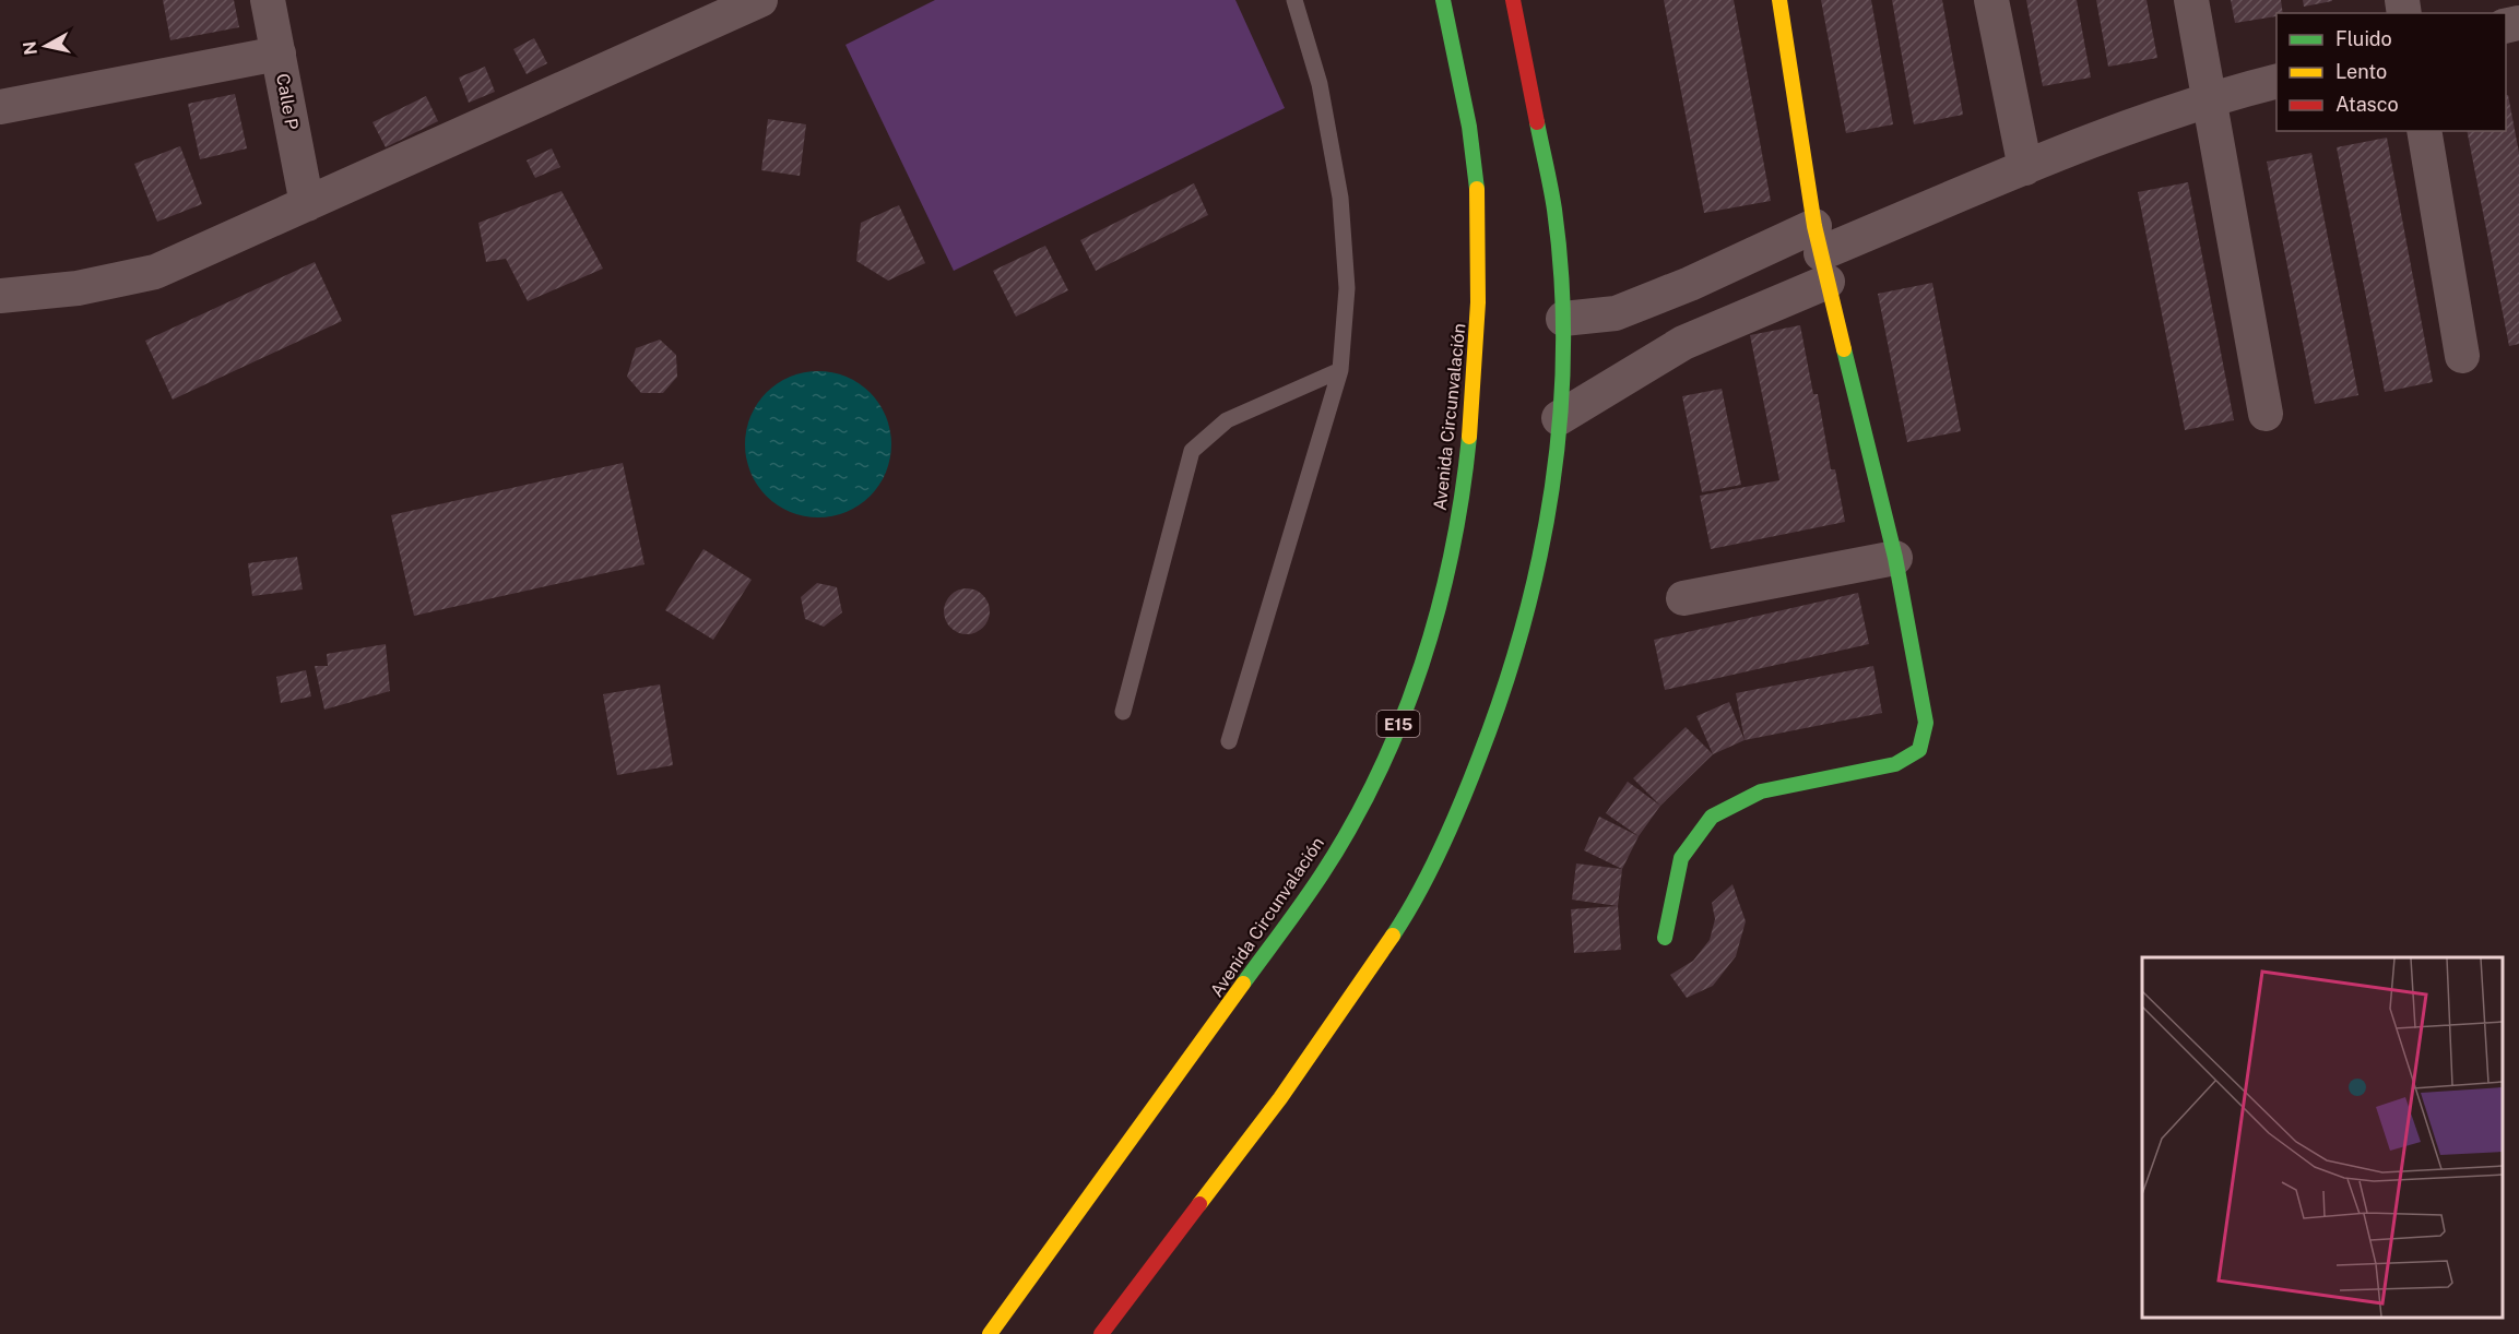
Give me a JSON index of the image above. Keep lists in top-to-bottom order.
{
  "streets": {
    "main road": ["Avenida Circunvalación", "E15"],
    "street": ["Calle P"]
  },
  "legend": ["Fluido", "Lento", "Atasco"],
  "north": "left"
}
